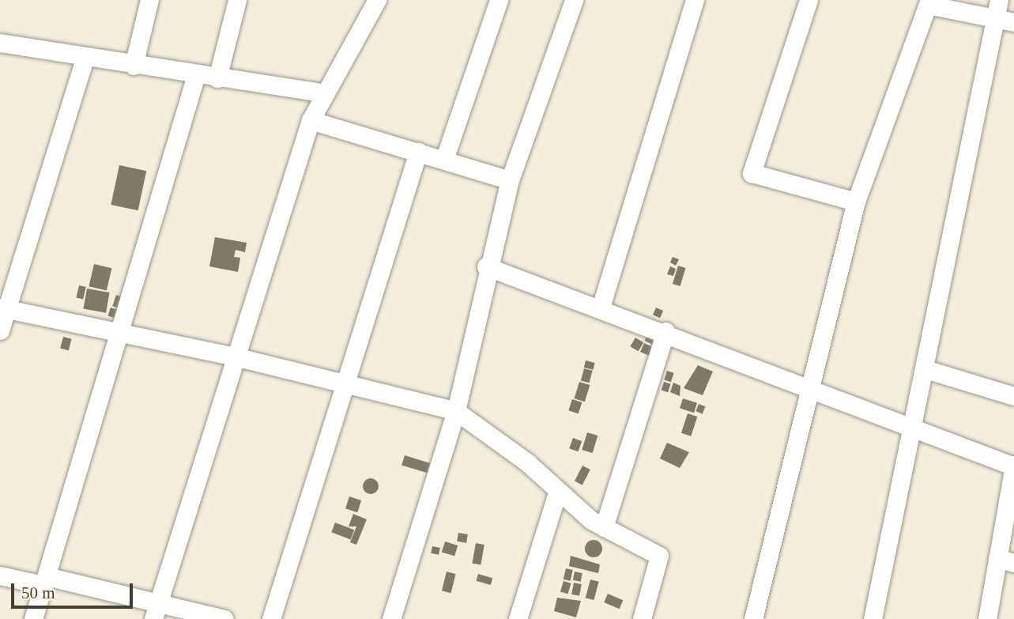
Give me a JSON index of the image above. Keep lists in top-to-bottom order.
{
  "scale_bar": "50 m"
}
